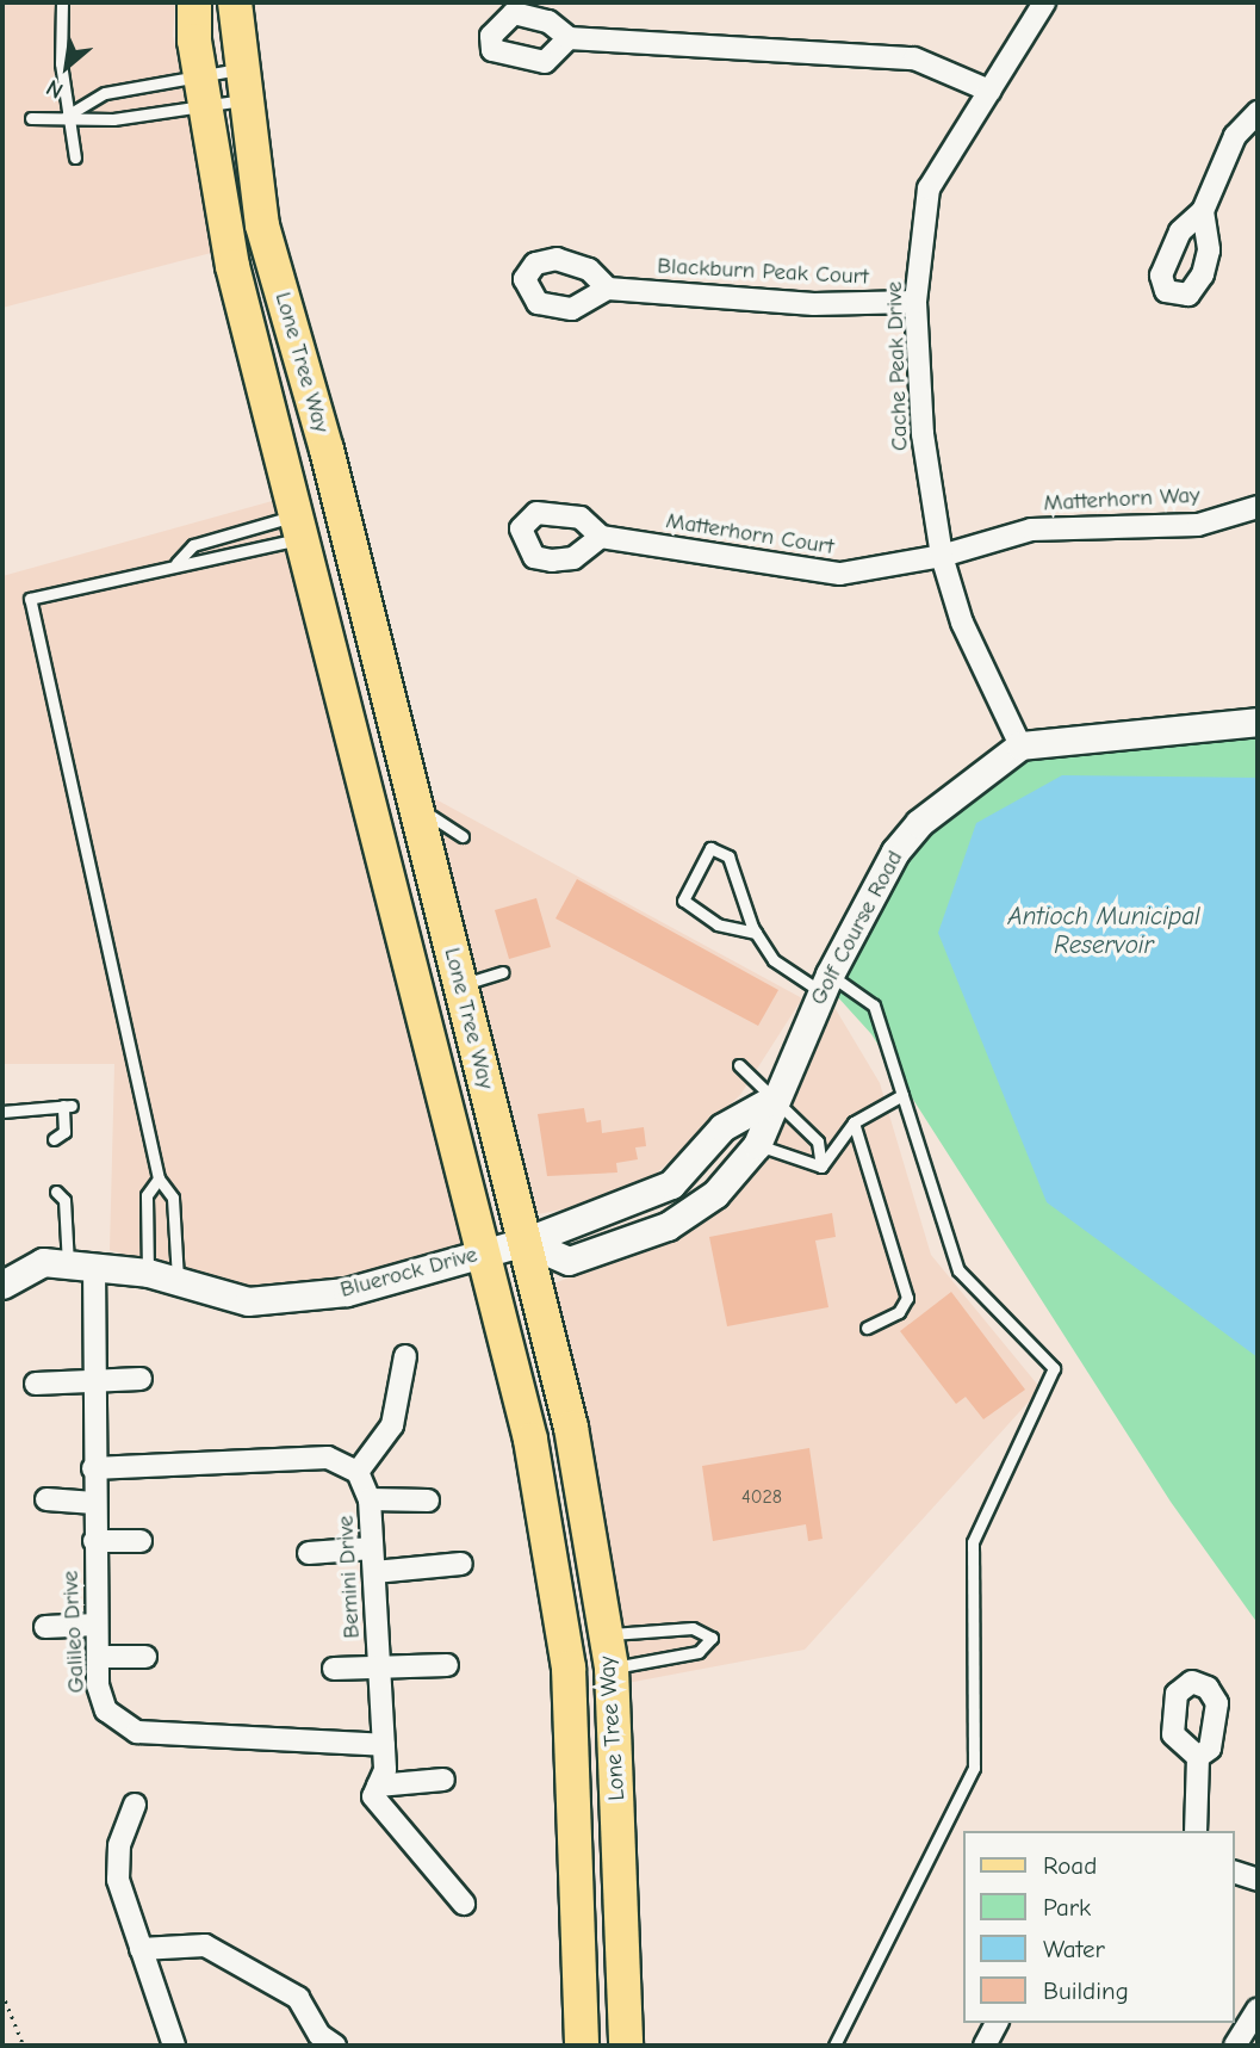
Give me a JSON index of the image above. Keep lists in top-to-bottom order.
{
  "streets": {
    "main road": ["Lone Tree Way"],
    "street": [
      "Blackburn Peak Court",
      "Cache Peak Drive",
      "Matterhorn Way",
      "Matterhorn Court",
      "Golf Course Road",
      "Bluerock Drive",
      "Bemini Drive",
      "Galileo Drive"
    ]
  },
  "crossings": [
    ["Blackburn Peak Court", "Cache Peak Drive"],
    ["Lone Tree Way", "Golf Course Road"],
    ["Lone Tree Way", "Bluerock Drive"],
    ["Cache Peak Drive", "Matterhorn Way"],
    ["Cache Peak Drive", "Matterhorn Court"],
    ["Cache Peak Drive", "Golf Course Road"],
    ["Matterhorn Way", "Matterhorn Court"],
    ["Golf Course Road", "Bluerock Drive"],
    ["Bluerock Drive", "Galileo Drive"],
    ["Bemini Drive", "Galileo Drive"]
  ],
  "water": ["Antioch Municipal Reservoir"],
  "house_numbers": ["4028"],
  "legend": [
    "Road",
    "Park",
    "Water",
    "Building"
  ],
  "north": "bottom left"
}
